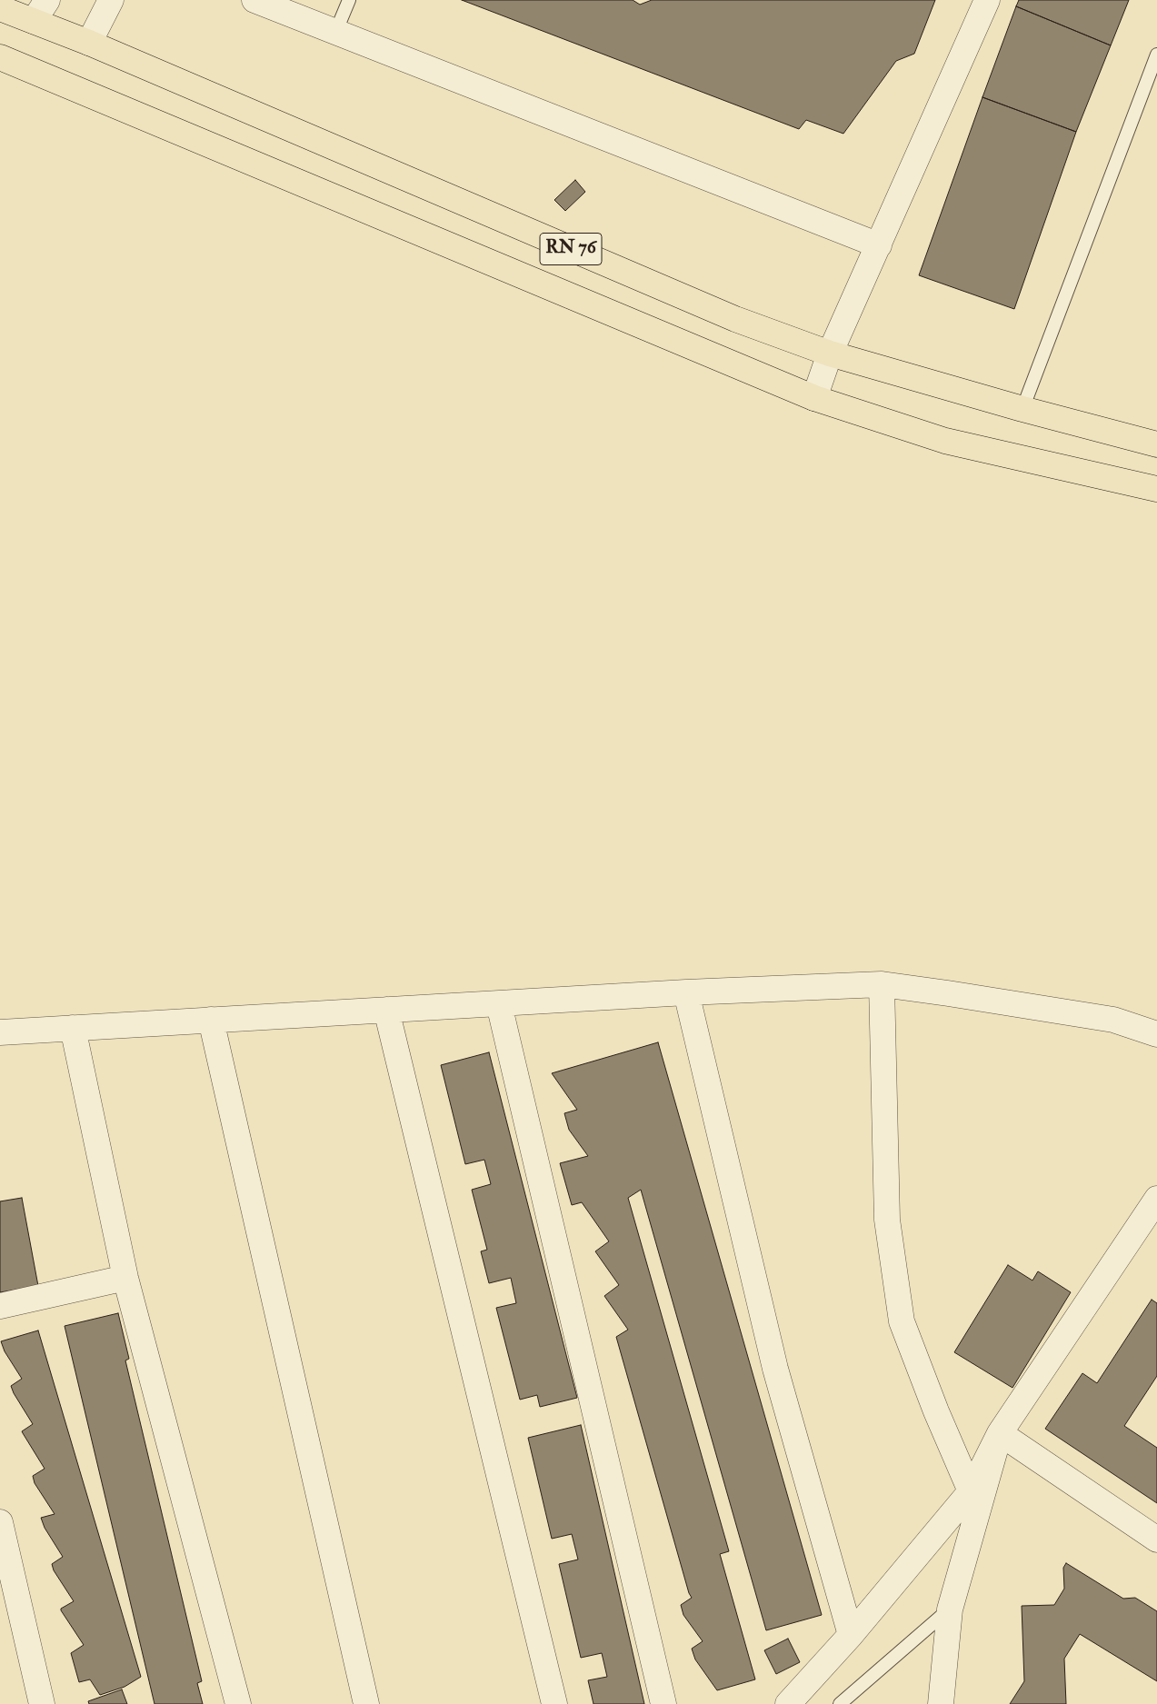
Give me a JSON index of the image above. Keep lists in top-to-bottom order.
{
  "streets": {
    "highway": ["RN 76"]
  }
}
